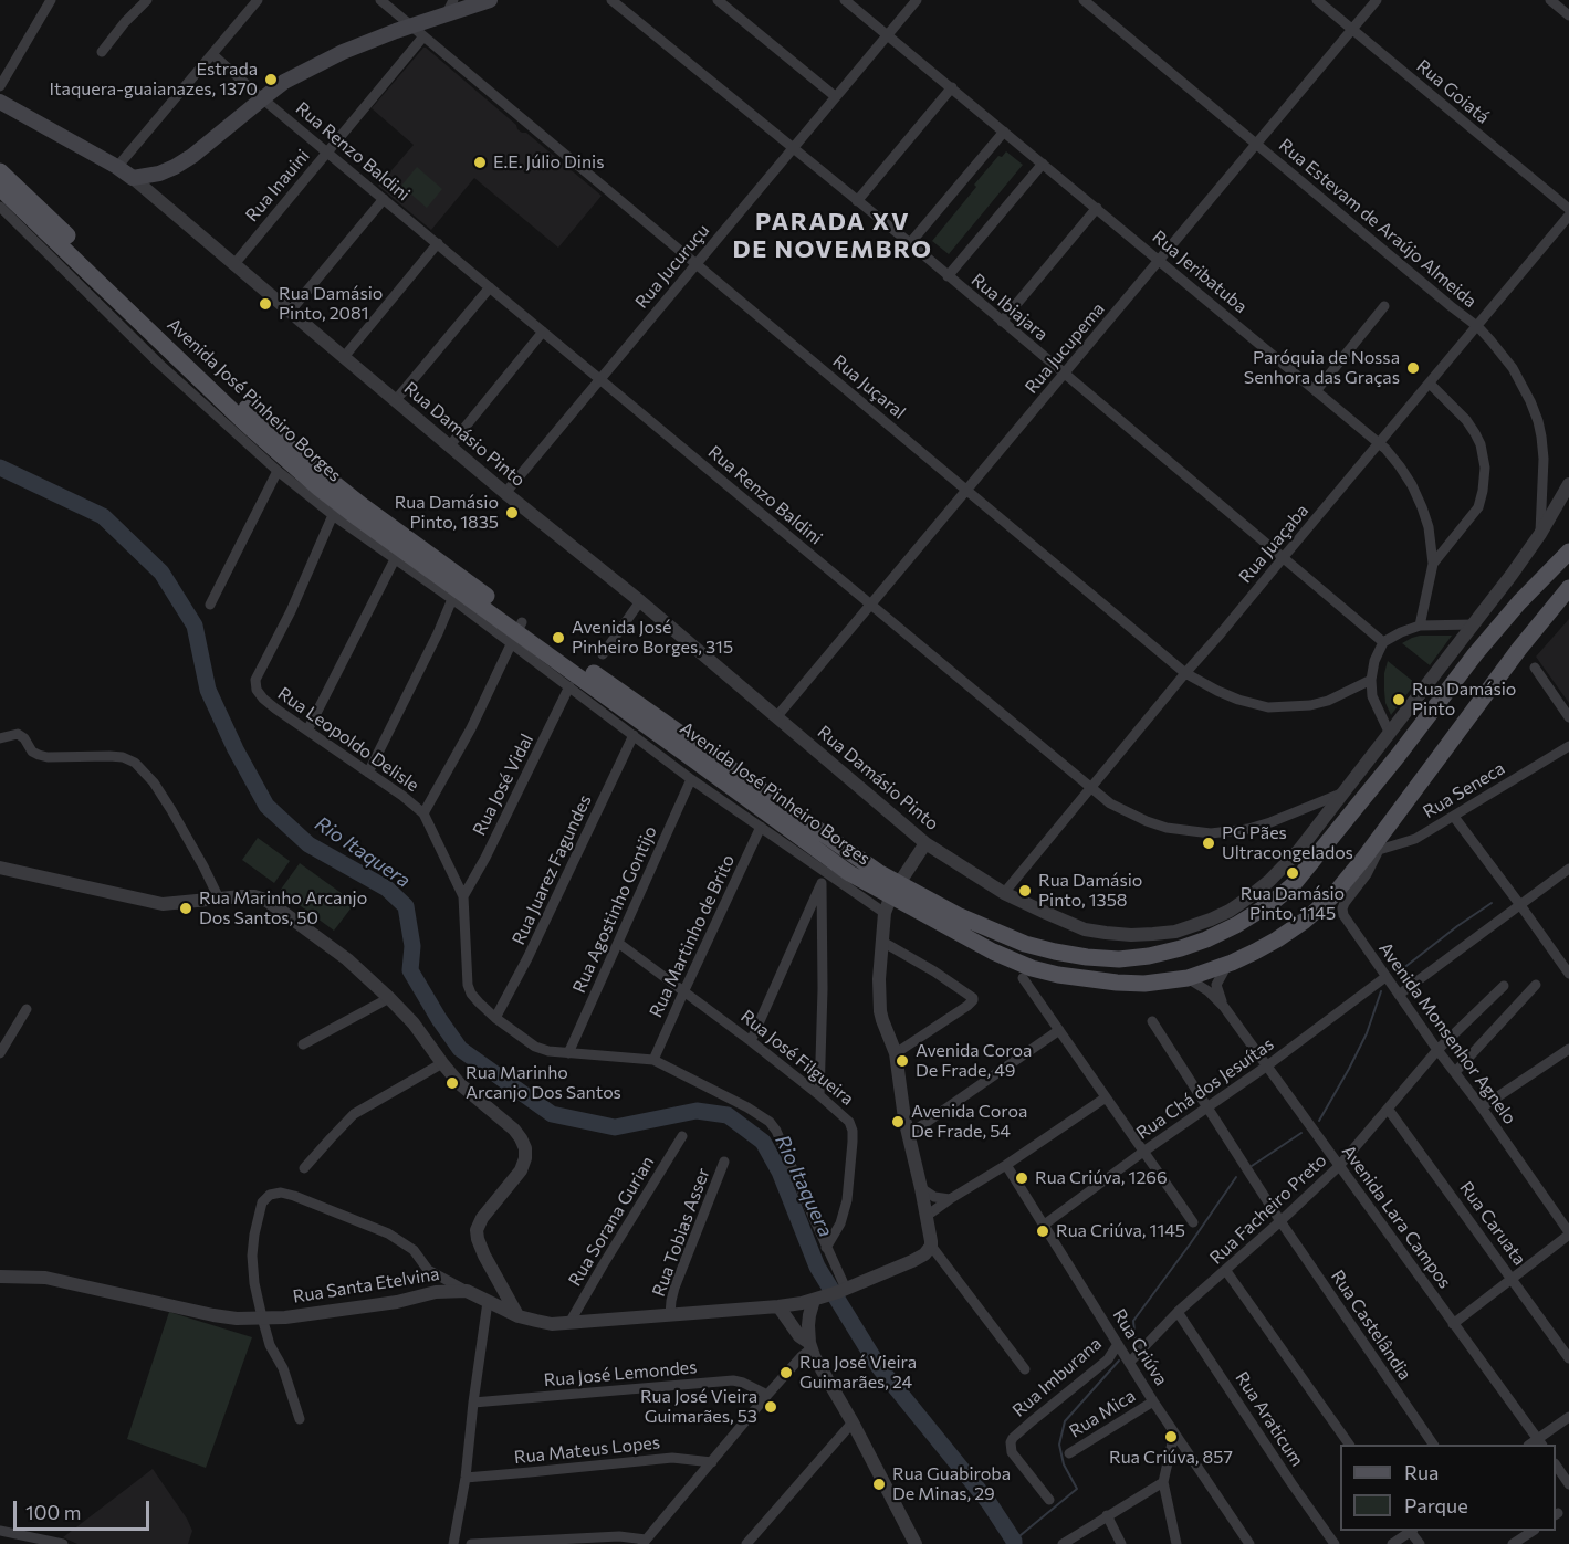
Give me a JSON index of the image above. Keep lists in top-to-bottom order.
{
  "streets": {
    "main road": ["Avenida José Pinheiro Borges"],
    "street": [
      "Rua Goiatá",
      "Rua Renzo Baldini",
      "Rua Inauini",
      "Rua Estevam de Araújo Almeida",
      "Rua Jucuruçu",
      "Rua Jeribatuba",
      "Rua Ibiajara",
      "Rua Jucupema",
      "Rua Juçaral",
      "Rua Damásio Pinto",
      "Rua Juaçaba",
      "Rua Leopoldo Delisle",
      "Rua José Vidal",
      "Rua Seneca",
      "Rua Juarez Fagundes",
      "Rua Agostinho Gontijo",
      "Rua Martinho de Brito",
      "Avenida Monsenhor Agnelo",
      "Rua José Filgueira",
      "Rua Chá dos Jesuítas",
      "Rua Facheiro Preto",
      "Avenida Lara Campos",
      "Rua Sorana Gurian",
      "Rua Caruata",
      "Rua Tobias Asser",
      "Rua Santa Etelvina",
      "Rua Castelândia",
      "Rua Criúva",
      "Rua José Lemondes",
      "Rua Imburana",
      "Rua Mica",
      "Rua Araticum",
      "Rua Mateus Lopes"
    ]
  },
  "crossings": [
    ["Rua Goiatá", "Rua Jucupema"],
    ["Rua Renzo Baldini", "Rua Inauini"],
    ["Rua Renzo Baldini", "Rua Jucuruçu"],
    ["Rua Renzo Baldini", "Rua Jucupema"],
    ["Rua Renzo Baldini", "Rua Damásio Pinto"],
    ["Rua Renzo Baldini", "Rua Juaçaba"],
    ["Rua Inauini", "Rua Juçaral"],
    ["Rua Inauini", "Rua Damásio Pinto"],
    ["Rua Estevam de Araújo Almeida", "Rua Jucupema"],
    ["Rua Estevam de Araújo Almeida", "Rua Damásio Pinto"],
    ["Rua Estevam de Araújo Almeida", "Rua Juaçaba"],
    ["Rua Jucuruçu", "Rua Jeribatuba"],
    ["Rua Jucuruçu", "Rua Ibiajara"],
    ["Rua Jucuruçu", "Rua Juçaral"],
    ["Rua Jucuruçu", "Rua Damásio Pinto"],
    ["Rua Jeribatuba", "Rua Jucupema"],
    ["Rua Jeribatuba", "Rua Juaçaba"],
    ["Rua Ibiajara", "Rua Jucupema"],
    ["Rua Ibiajara", "Rua Juaçaba"],
    ["Rua Jucupema", "Rua Juçaral"],
    ["Rua Jucupema", "Rua Damásio Pinto"],
    ["Rua Juçaral", "Rua Juaçaba"],
    ["Avenida José Pinheiro Borges", "Rua Seneca"],
    ["Avenida José Pinheiro Borges", "Avenida Monsenhor Agnelo"],
    ["Avenida José Pinheiro Borges", "Avenida Lara Campos"],
    ["Rua Damásio Pinto", "Rua Juaçaba"],
    ["Rua Leopoldo Delisle", "Rua José Vidal"],
    ["Rua Leopoldo Delisle", "Rua Juarez Fagundes"],
    ["Rua Leopoldo Delisle", "Rua Agostinho Gontijo"],
    ["Rua Leopoldo Delisle", "Rua Martinho de Brito"],
    ["Rua Leopoldo Delisle", "Rua José Filgueira"],
    ["Rua Leopoldo Delisle", "Rua Santa Etelvina"],
    ["Rua Seneca", "Avenida Monsenhor Agnelo"],
    ["Rua Agostinho Gontijo", "Rua José Filgueira"],
    ["Rua Martinho de Brito", "Rua José Filgueira"],
    ["Avenida Monsenhor Agnelo", "Rua Chá dos Jesuítas"],
    ["Avenida Monsenhor Agnelo", "Rua Facheiro Preto"],
    ["Rua Chá dos Jesuítas", "Avenida Lara Campos"],
    ["Rua Chá dos Jesuítas", "Rua Castelândia"],
    ["Rua Chá dos Jesuítas", "Rua Criúva"],
    ["Rua Facheiro Preto", "Avenida Lara Campos"],
    ["Rua Facheiro Preto", "Rua Caruata"],
    ["Rua Facheiro Preto", "Rua Castelândia"],
    ["Rua Facheiro Preto", "Rua Criúva"],
    ["Rua Facheiro Preto", "Rua Araticum"],
    ["Rua Sorana Gurian", "Rua Santa Etelvina"],
    ["Rua Tobias Asser", "Rua Santa Etelvina"],
    ["Rua Criúva", "Rua Imburana"],
    ["Rua Criúva", "Rua Mica"]
  ],
  "districts": ["PARADA XV DE NOVEMBRO"],
  "water": ["Rio Itaquera"],
  "places": [
    "Estrada Itaquera-guaianazes, 1370",
    "E.E. Júlio Dinis",
    "Rua Damásio Pinto, 2081",
    "Paróquia de Nossa Senhora das Graças",
    "Rua Damásio Pinto, 1835",
    "Avenida José Pinheiro Borges, 315",
    "Rua Damásio Pinto",
    "PG Pães Ultracongelados",
    "Rua Damásio Pinto, 1145",
    "Rua Damásio Pinto, 1358",
    "Rua Marinho Arcanjo Dos Santos, 50",
    "Avenida Coroa De Frade, 49",
    "Rua Marinho Arcanjo Dos Santos",
    "Avenida Coroa De Frade, 54",
    "Rua Criúva, 1266",
    "Rua Criúva, 1145",
    "Rua José Vieira Guimarães, 24",
    "Rua José Vieira Guimarães, 53",
    "Rua Criúva, 857",
    "Rua Guabiroba De Minas, 29"
  ],
  "legend": ["Rua", "Parque"],
  "scale_bar": "100 m"
}
